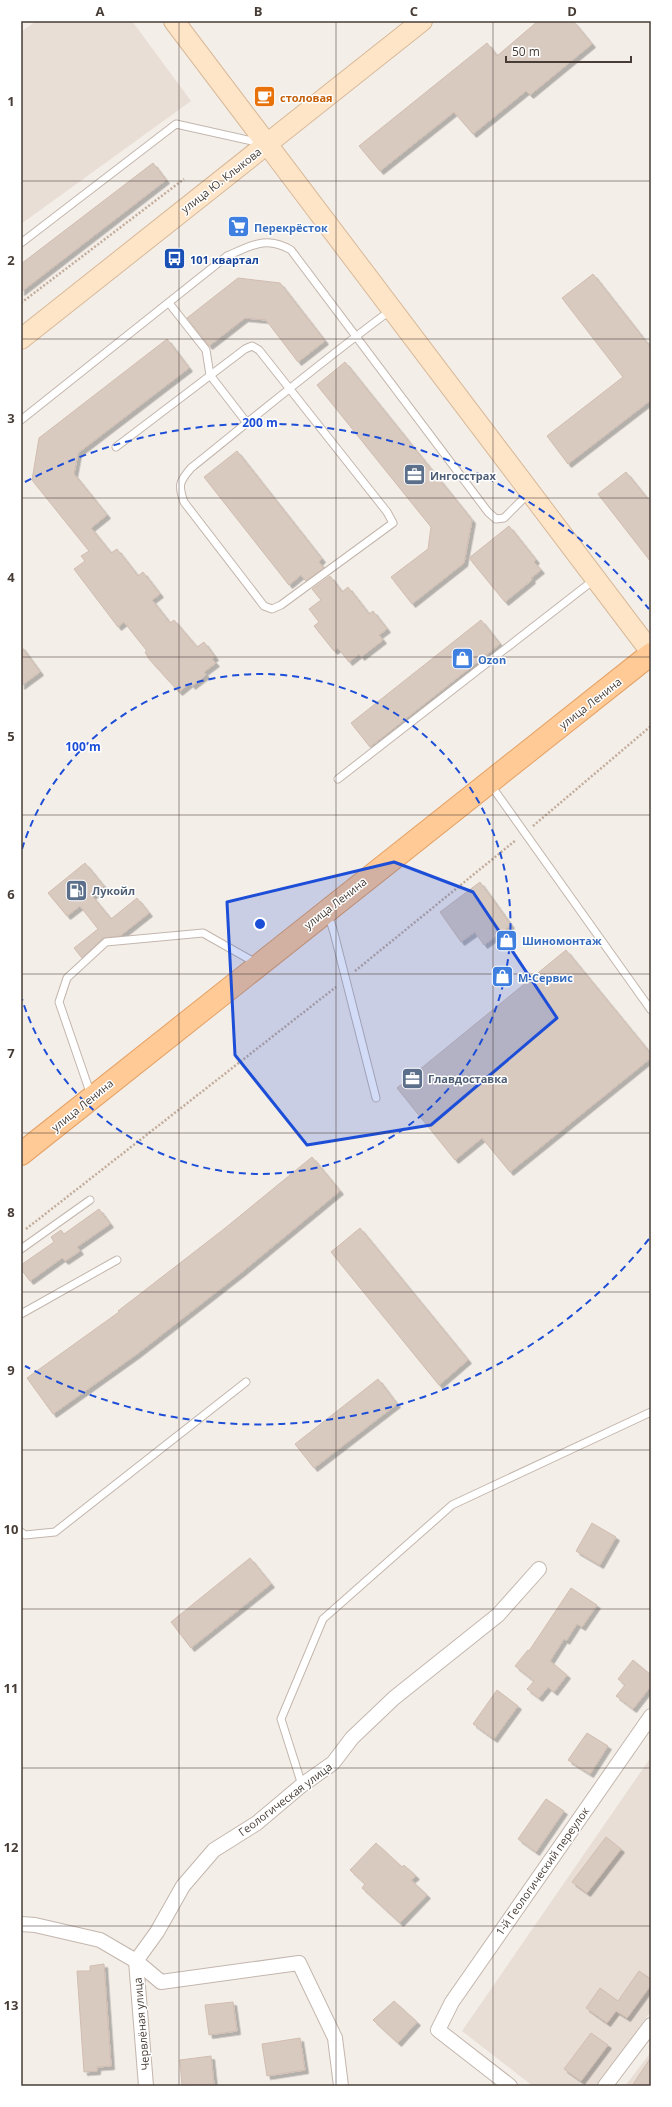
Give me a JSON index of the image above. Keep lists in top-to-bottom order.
{
  "streets": {
    "main road": ["улица Ю. Клыкова", "улица Ленина"],
    "street": ["Геологическая улица", "1-й Геологический переулок", "Червлёная улица"]
  },
  "crossings": [
    ["Геологическая улица", "Червлёная улица"]
  ],
  "places": {
    "cafe": ["столовая"],
    "supermarket": ["Перекрёсток"],
    "bus stop": ["101 квартал"],
    "office": ["Ингосстрах", "Главдоставка"],
    "shop": ["Ozon", "Шиномонтаж", "М-Сервис"],
    "fuel station": ["Лукойл"]
  },
  "scale_bar": "50 m",
  "grid": {
    "columns": [
      "A",
      "B",
      "C",
      "D"
    ],
    "rows": [
      "1",
      "2",
      "3",
      "4",
      "5",
      "6",
      "7",
      "8",
      "9",
      "10",
      "11",
      "12",
      "13"
    ]
  },
  "rings": ["200 m", "100 m"]
}
